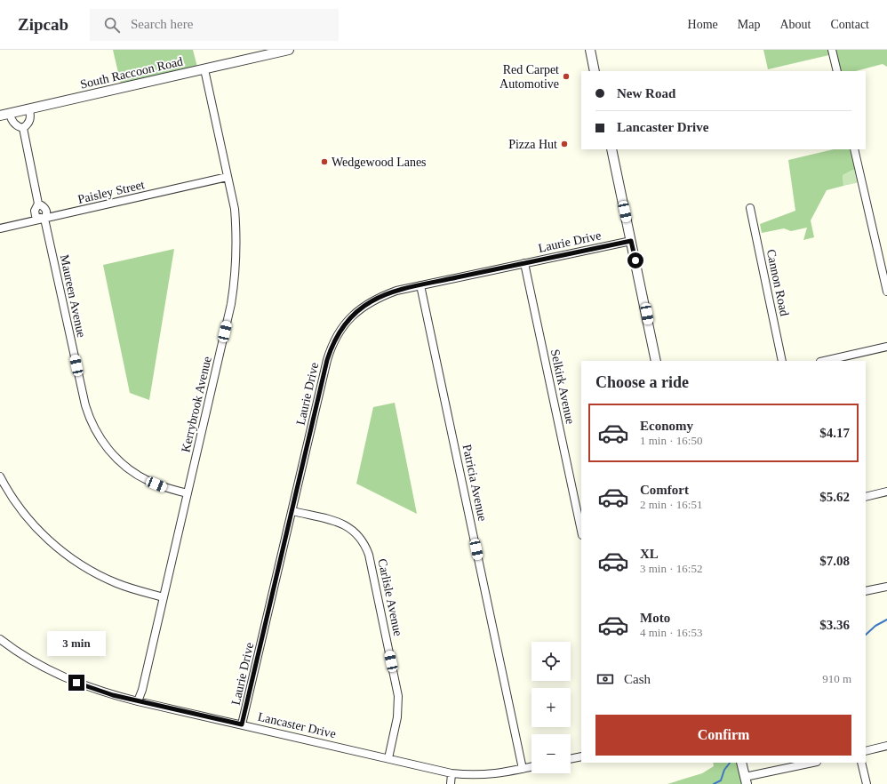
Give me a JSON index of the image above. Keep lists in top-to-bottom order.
{
  "streets": {
    "street": [
      "South Raccoon Road",
      "Paisley Street",
      "Laurie Drive",
      "Cannon Road",
      "Maureen Avenue",
      "Selkirk Avenue",
      "Kerrybrook Avenue",
      "Patricia Avenue",
      "Carlisle Avenue",
      "Lancaster Drive"
    ]
  },
  "crossings": [
    ["South Raccoon Road", "Kerrybrook Avenue"],
    ["Paisley Street", "Maureen Avenue"],
    ["Paisley Street", "Kerrybrook Avenue"],
    ["Laurie Drive", "Selkirk Avenue"],
    ["Laurie Drive", "Patricia Avenue"],
    ["Laurie Drive", "Carlisle Avenue"],
    ["Laurie Drive", "Lancaster Drive"],
    ["Maureen Avenue", "Kerrybrook Avenue"],
    ["Kerrybrook Avenue", "Lancaster Drive"],
    ["Patricia Avenue", "Lancaster Drive"],
    ["Carlisle Avenue", "Lancaster Drive"]
  ],
  "places": ["Red Carpet Automotive", "Pizza Hut", "Wedgewood Lanes"],
  "page": {
    "header": "Zipcab",
    "search": "Search here",
    "nav": [
      "Home",
      "Map",
      "About",
      "Contact"
    ],
    "banner": ["New Road", "Lancaster Drive"],
    "heading": "Choose a ride",
    "list": [
      {
        "name": "Economy",
        "note": "1 min · 16:50",
        "value": "$4.17"
      },
      {
        "name": "Comfort",
        "note": "2 min · 16:51",
        "value": "$5.62"
      },
      {
        "name": "XL",
        "note": "3 min · 16:52",
        "value": "$7.08"
      },
      {
        "name": "Moto",
        "note": "4 min · 16:53",
        "value": "$3.36"
      }
    ],
    "bubble": "3 min",
    "map_buttons": ["+", "−"],
    "pay": ["Cash", "910 m"],
    "buttons": "Confirm"
  }
}
